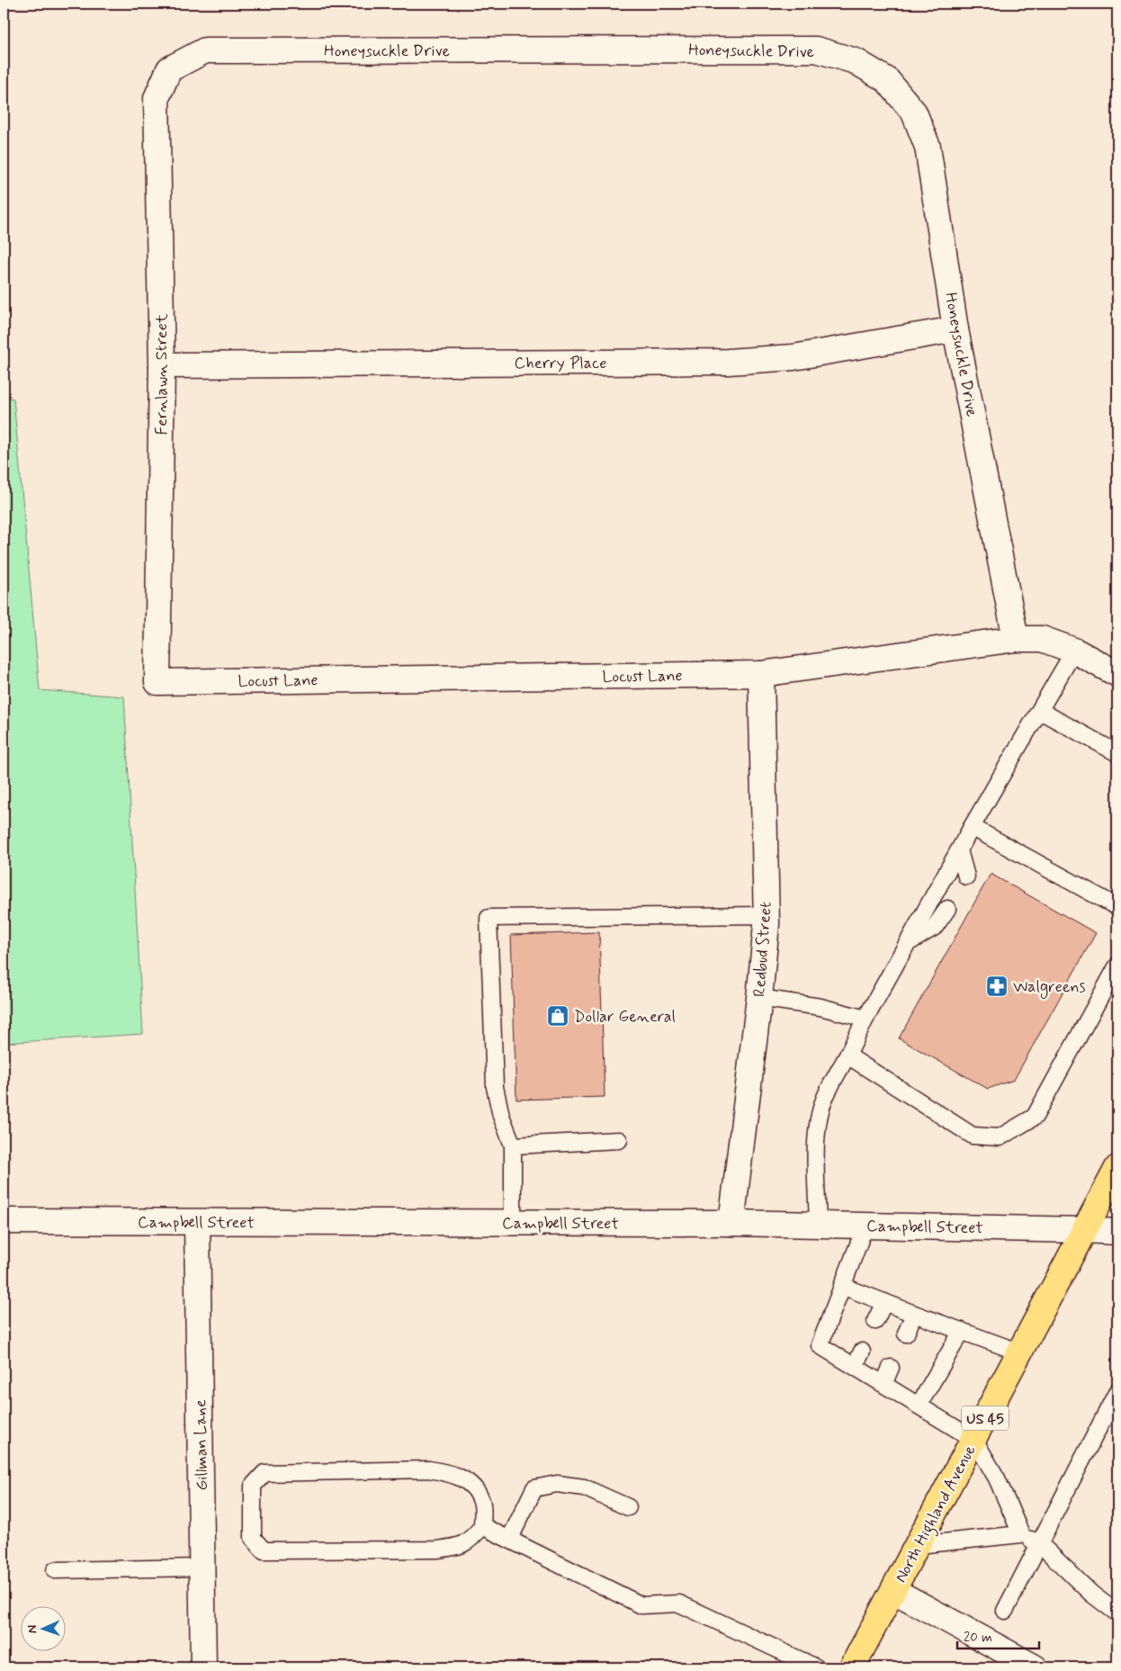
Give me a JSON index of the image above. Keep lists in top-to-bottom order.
{
  "streets": {
    "main road": ["US 45", "North Highland Avenue"],
    "street": [
      "Honeysuckle Drive",
      "Cherry Place",
      "Fernlawn Street",
      "Locust Lane",
      "Redbud Street",
      "Campbell Street",
      "Gillman Lane"
    ]
  },
  "crossings": [
    ["Honeysuckle Drive", "Cherry Place"],
    ["Honeysuckle Drive", "Fernlawn Street"],
    ["Honeysuckle Drive", "Locust Lane"],
    ["Cherry Place", "Fernlawn Street"],
    ["Fernlawn Street", "Locust Lane"],
    ["Locust Lane", "Redbud Street"],
    ["Redbud Street", "Campbell Street"],
    ["Campbell Street", "Gillman Lane"],
    ["Campbell Street", "North Highland Avenue"]
  ],
  "places": {
    "pharmacy": ["Walgreens"],
    "shop": ["Dollar General"]
  },
  "scale_bar": "20 m",
  "north": "left"
}
